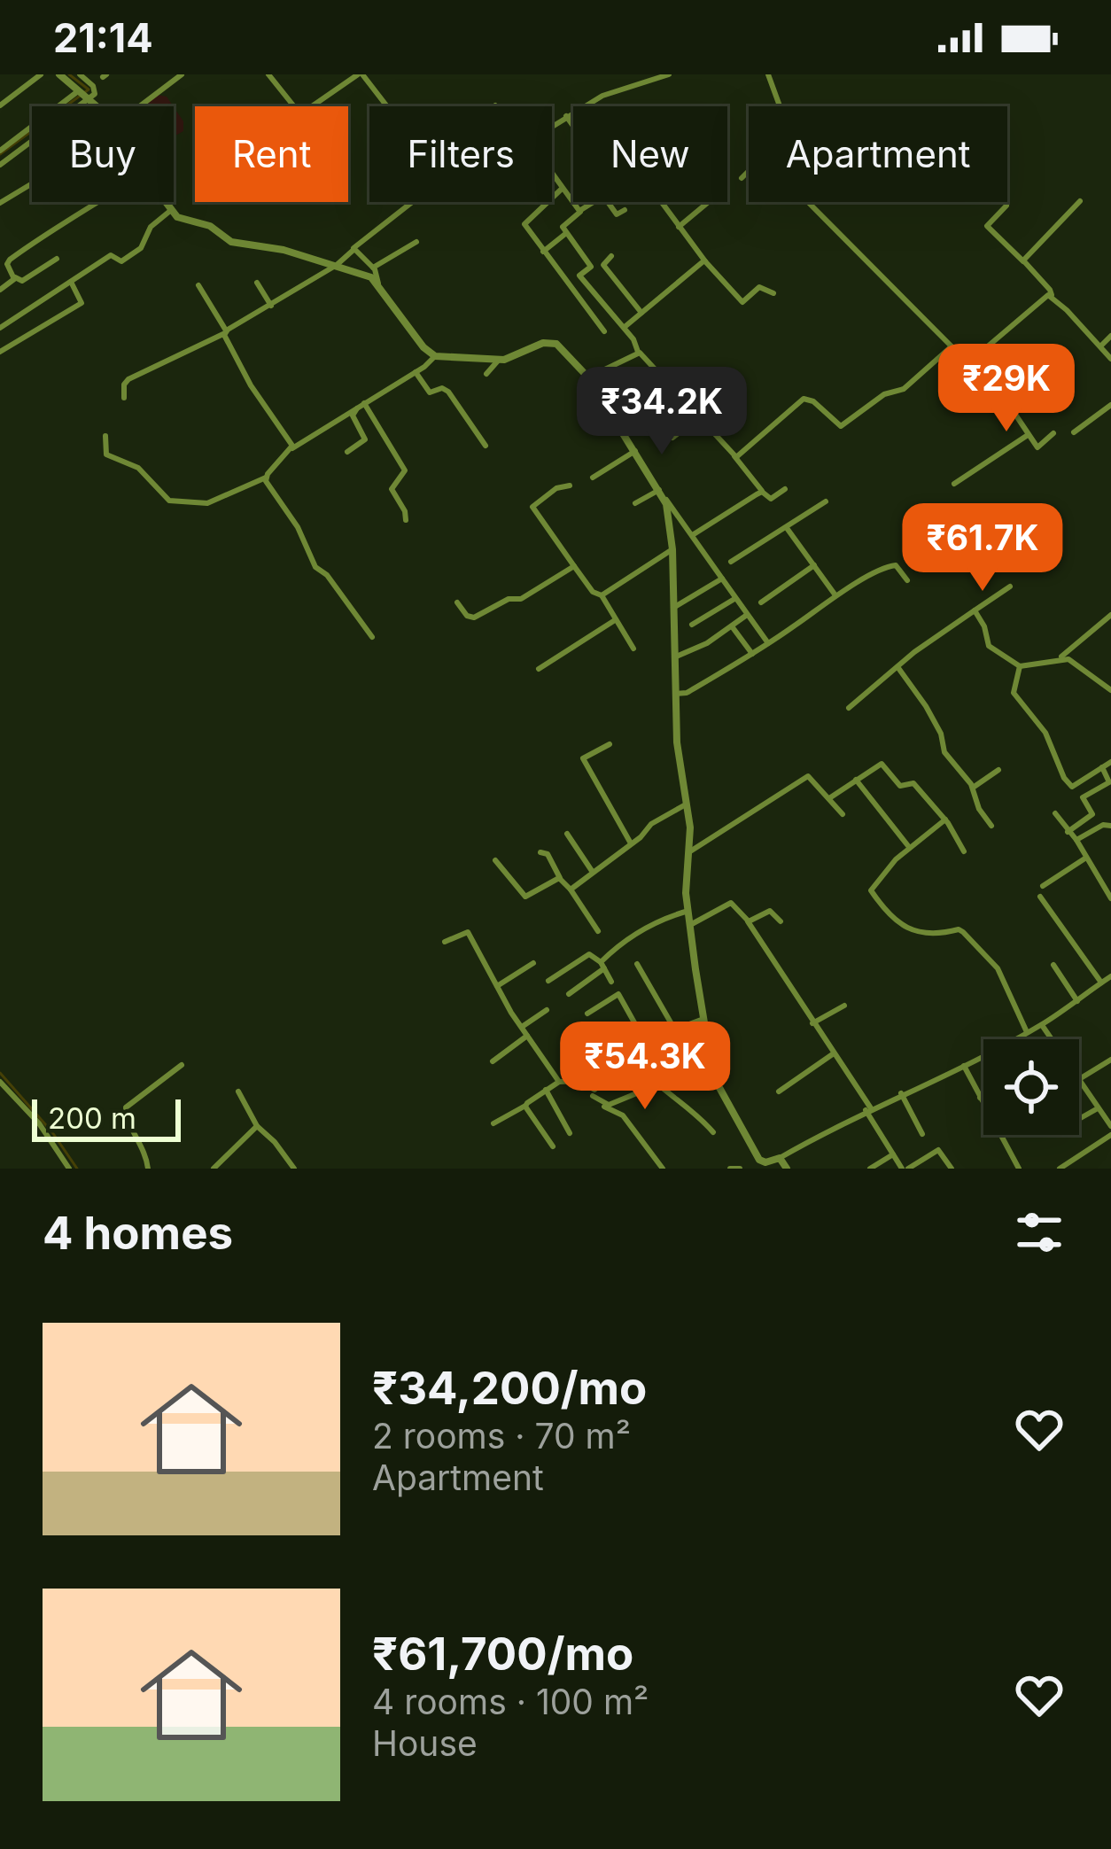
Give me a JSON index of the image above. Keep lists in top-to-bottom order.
{
  "scale_bar": "200 m",
  "page": {
    "status": "21:14",
    "chip": [
      "Buy",
      "Rent",
      "Filters",
      "New",
      "Apartment"
    ],
    "price": [
      "₹29K",
      "₹34.2K",
      "₹61.7K",
      "₹54.3K"
    ],
    "scale": "200 m",
    "heading": "4 homes",
    "list": [
      {
        "name": "₹34,200/mo",
        "note": "2 rooms · 70 m² · Apartment"
      },
      {
        "name": "₹61,700/mo",
        "note": "4 rooms · 100 m² · House"
      }
    ]
  }
}
